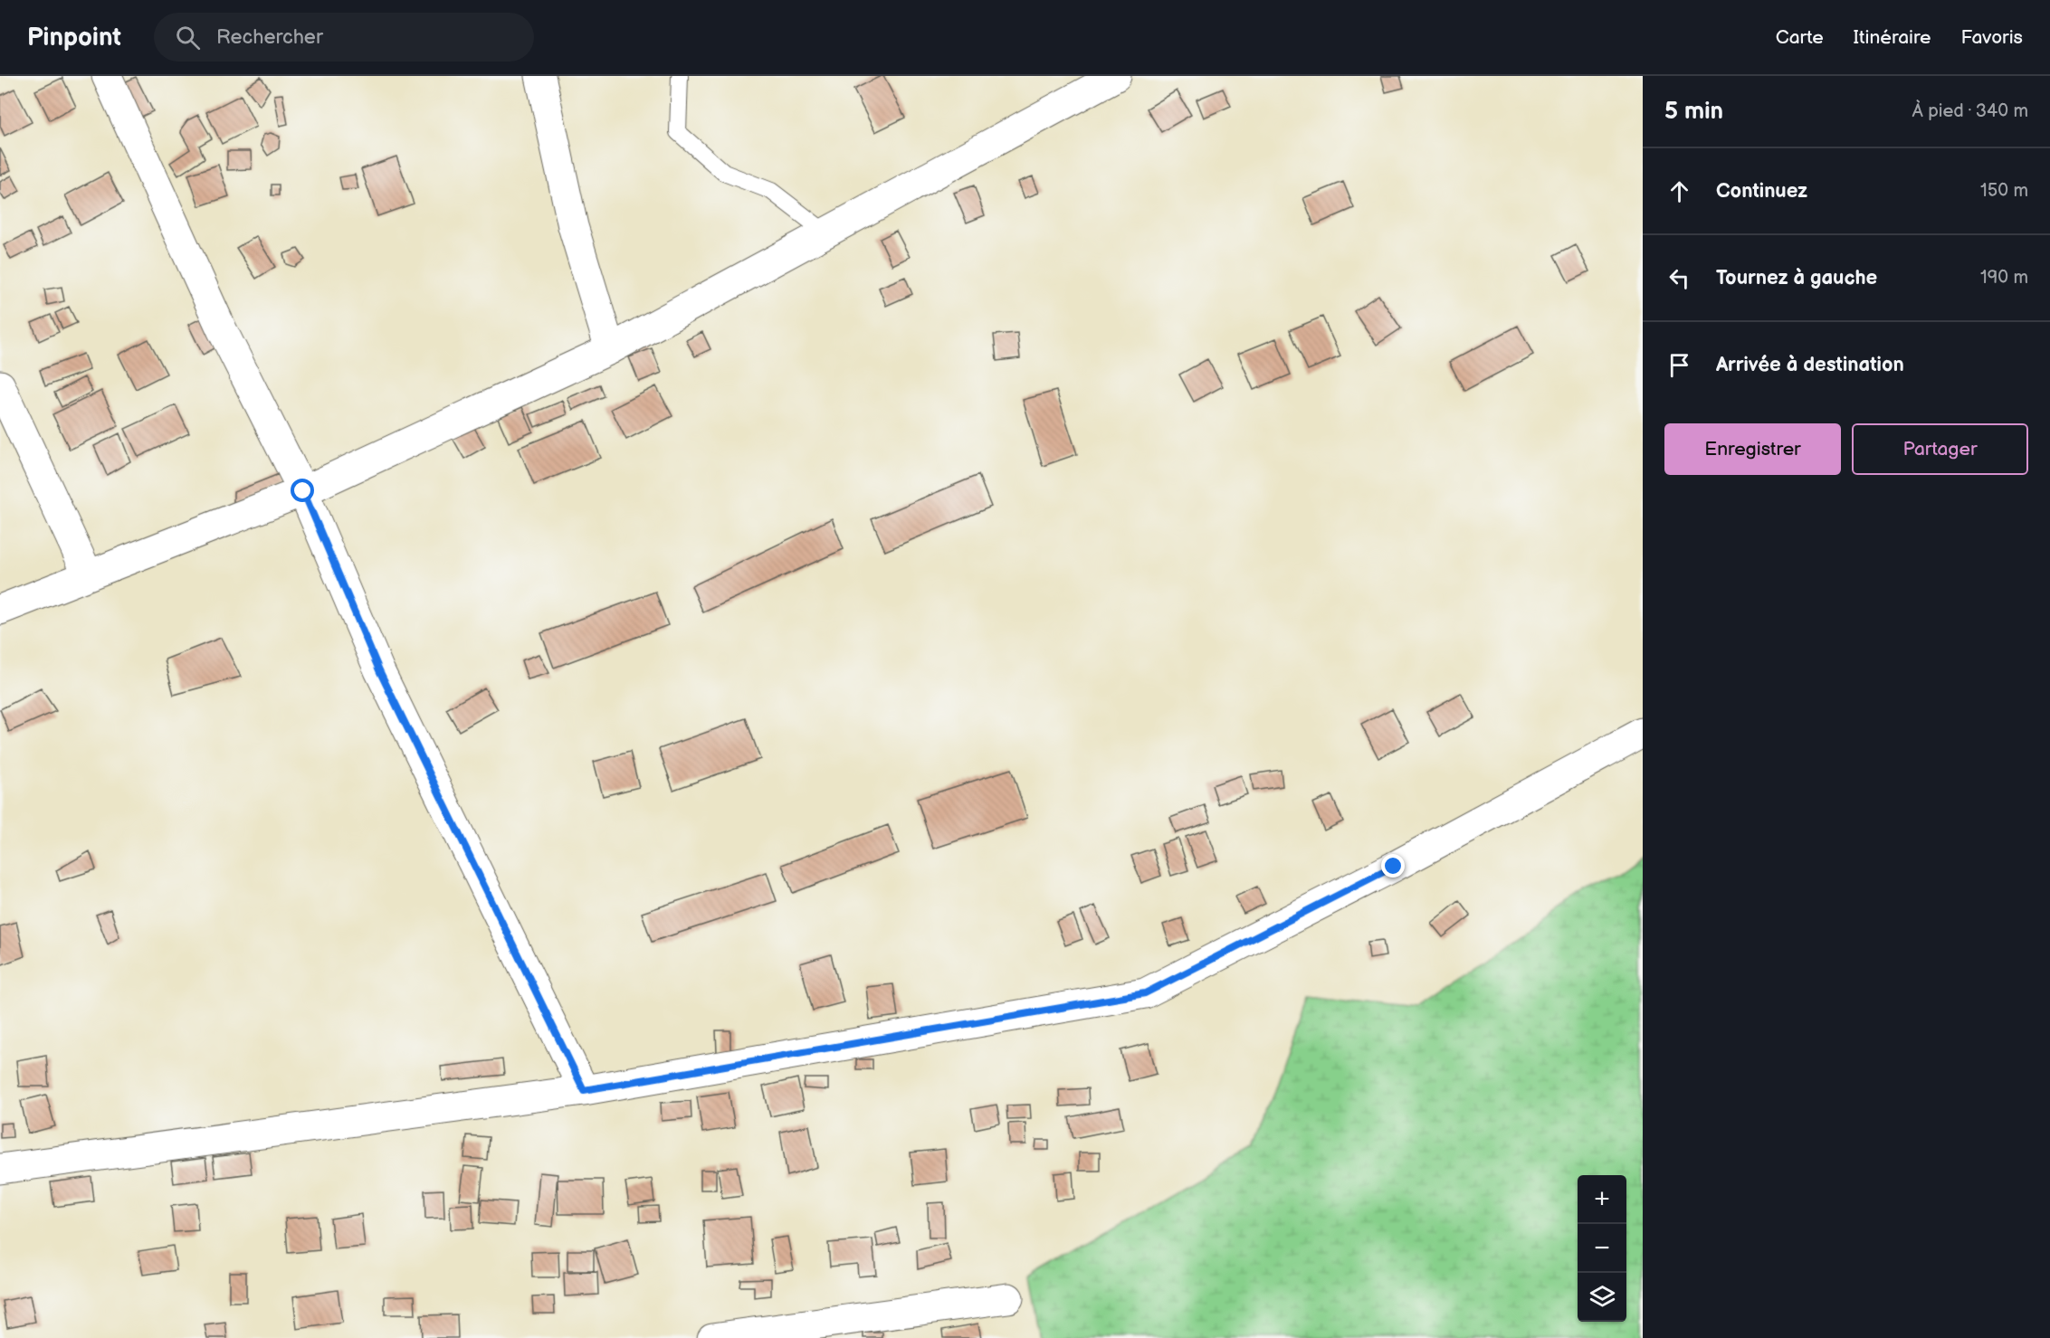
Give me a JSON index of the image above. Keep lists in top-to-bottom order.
{
  "page": {
    "header": "Pinpoint",
    "search": "Rechercher",
    "nav": ["Carte", "Itinéraire", "Favoris"],
    "heading": ["5 min", "À pied · 340 m"],
    "list": [
      ["Continuez", "150 m"],
      ["Tournez à gauche", "190 m"],
      "Arrivée à destination"
    ],
    "buttons": ["Enregistrer", "Partager"],
    "map_buttons": ["+", "−"]
  }
}
